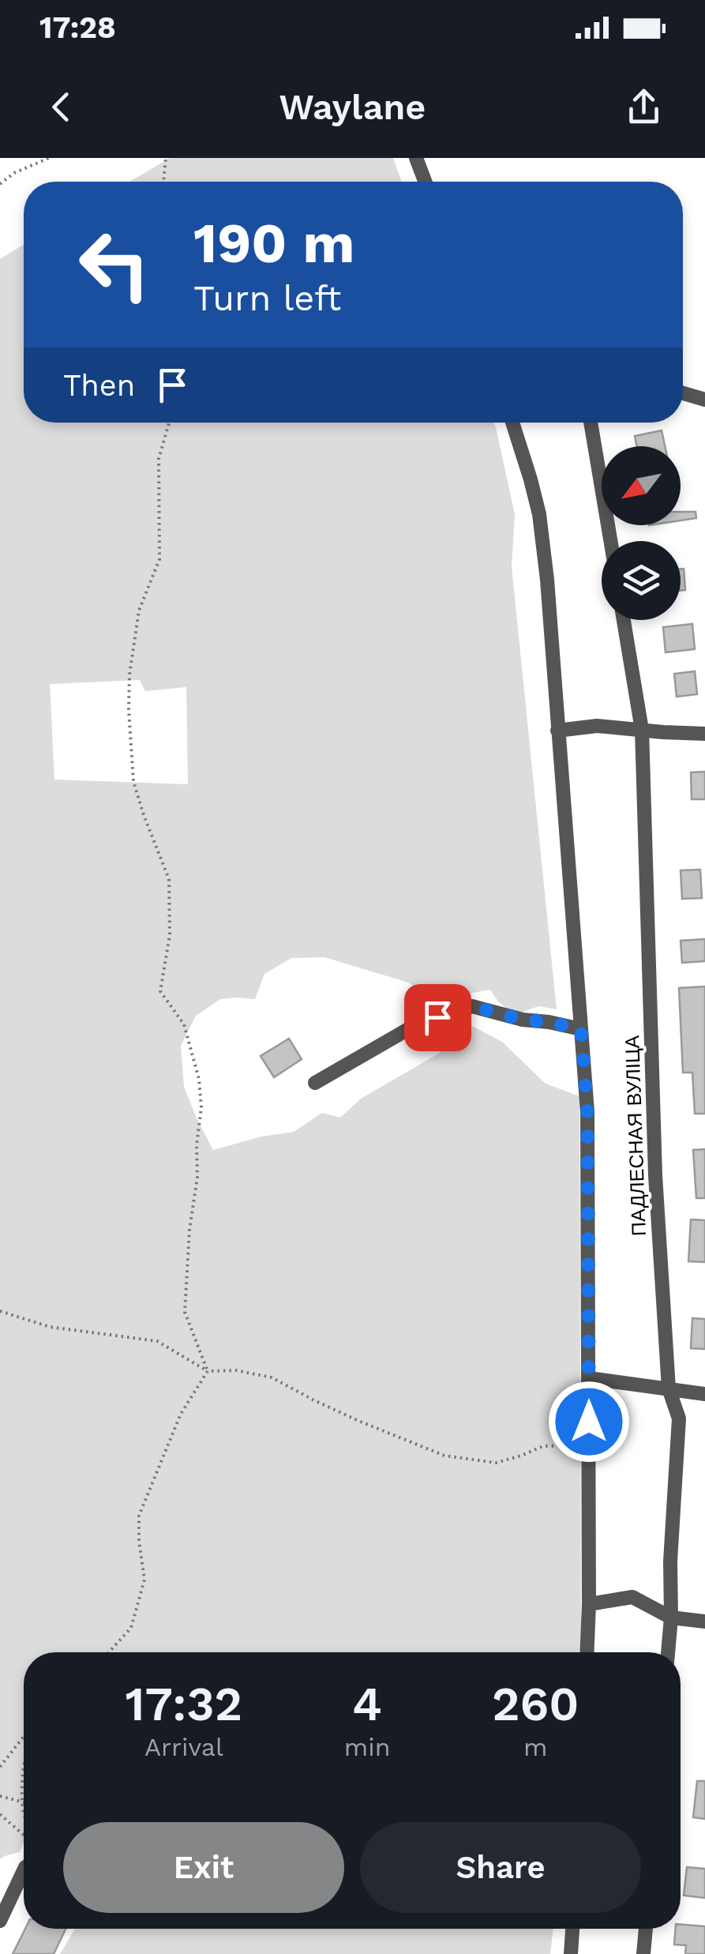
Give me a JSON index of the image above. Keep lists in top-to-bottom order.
{
  "streets": {
    "street": ["ПАДЛЕСНАЯ ВУЛІЦА"]
  },
  "north": "bottom left",
  "page": {
    "status": "17:28",
    "header": "Waylane",
    "turn": ["190 m", "Turn left"],
    "then": "Then",
    "eta": [
      "17:32",
      "Arrival",
      "4",
      "min",
      "260",
      "m"
    ],
    "buttons": ["Exit", "Share"]
  }
}
